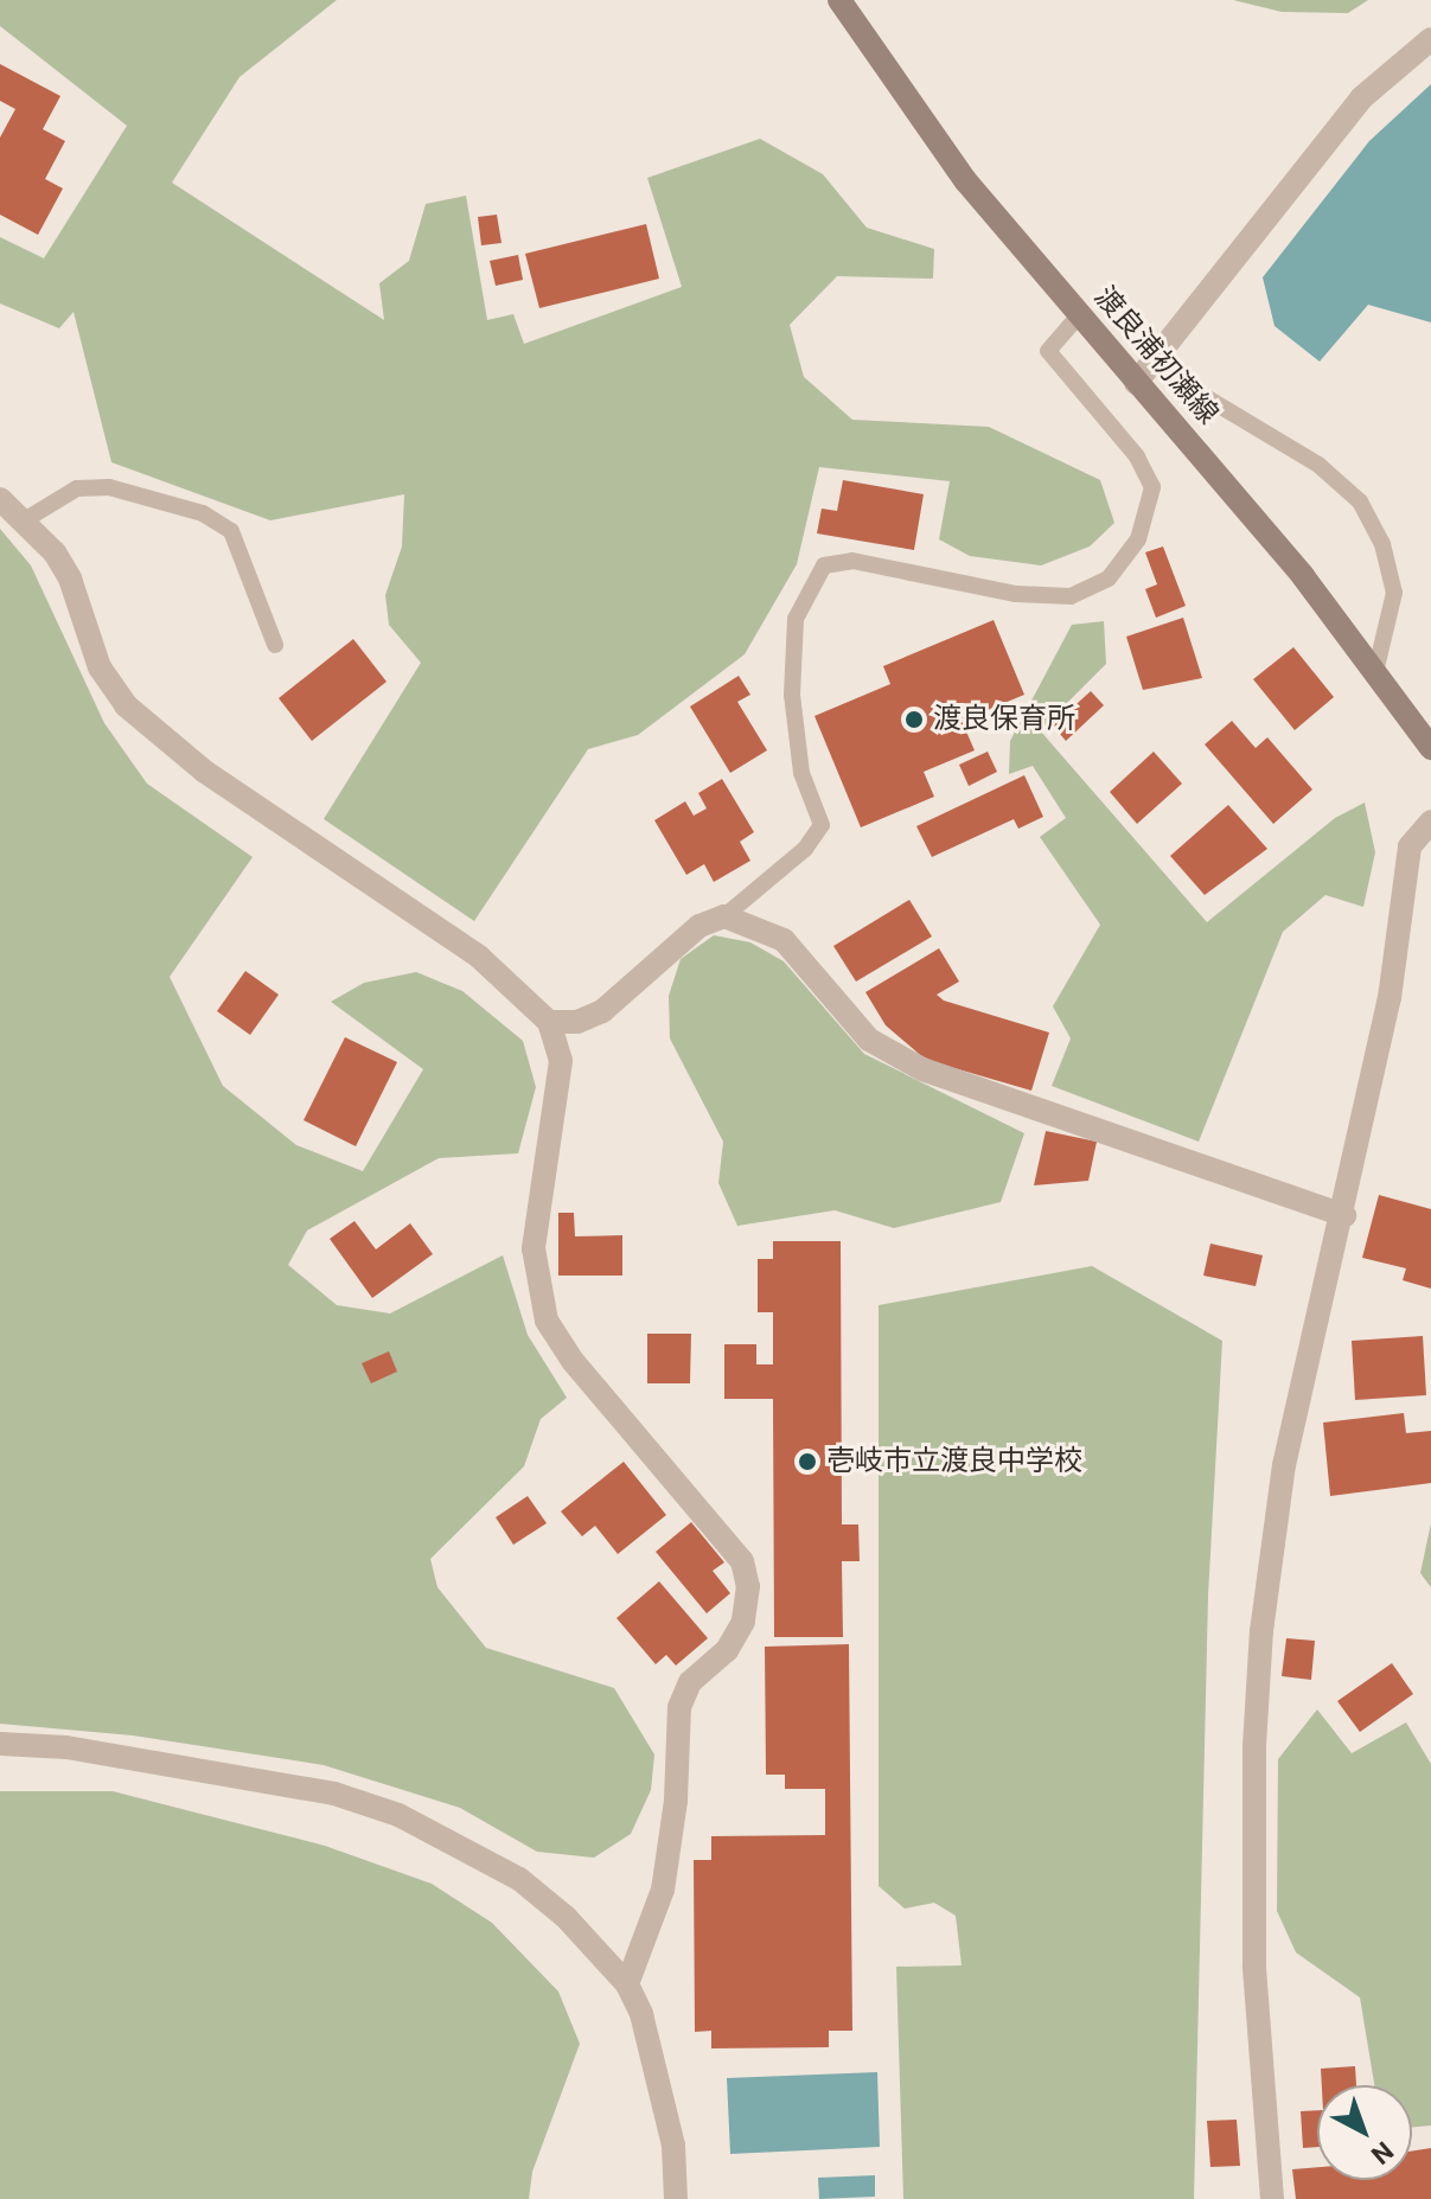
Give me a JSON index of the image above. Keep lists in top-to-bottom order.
{
  "streets": {
    "main road": ["渡良浦初瀬線"]
  },
  "places": ["渡良保育所", "壱岐市立渡良中学校"],
  "north": "bottom right"
}
